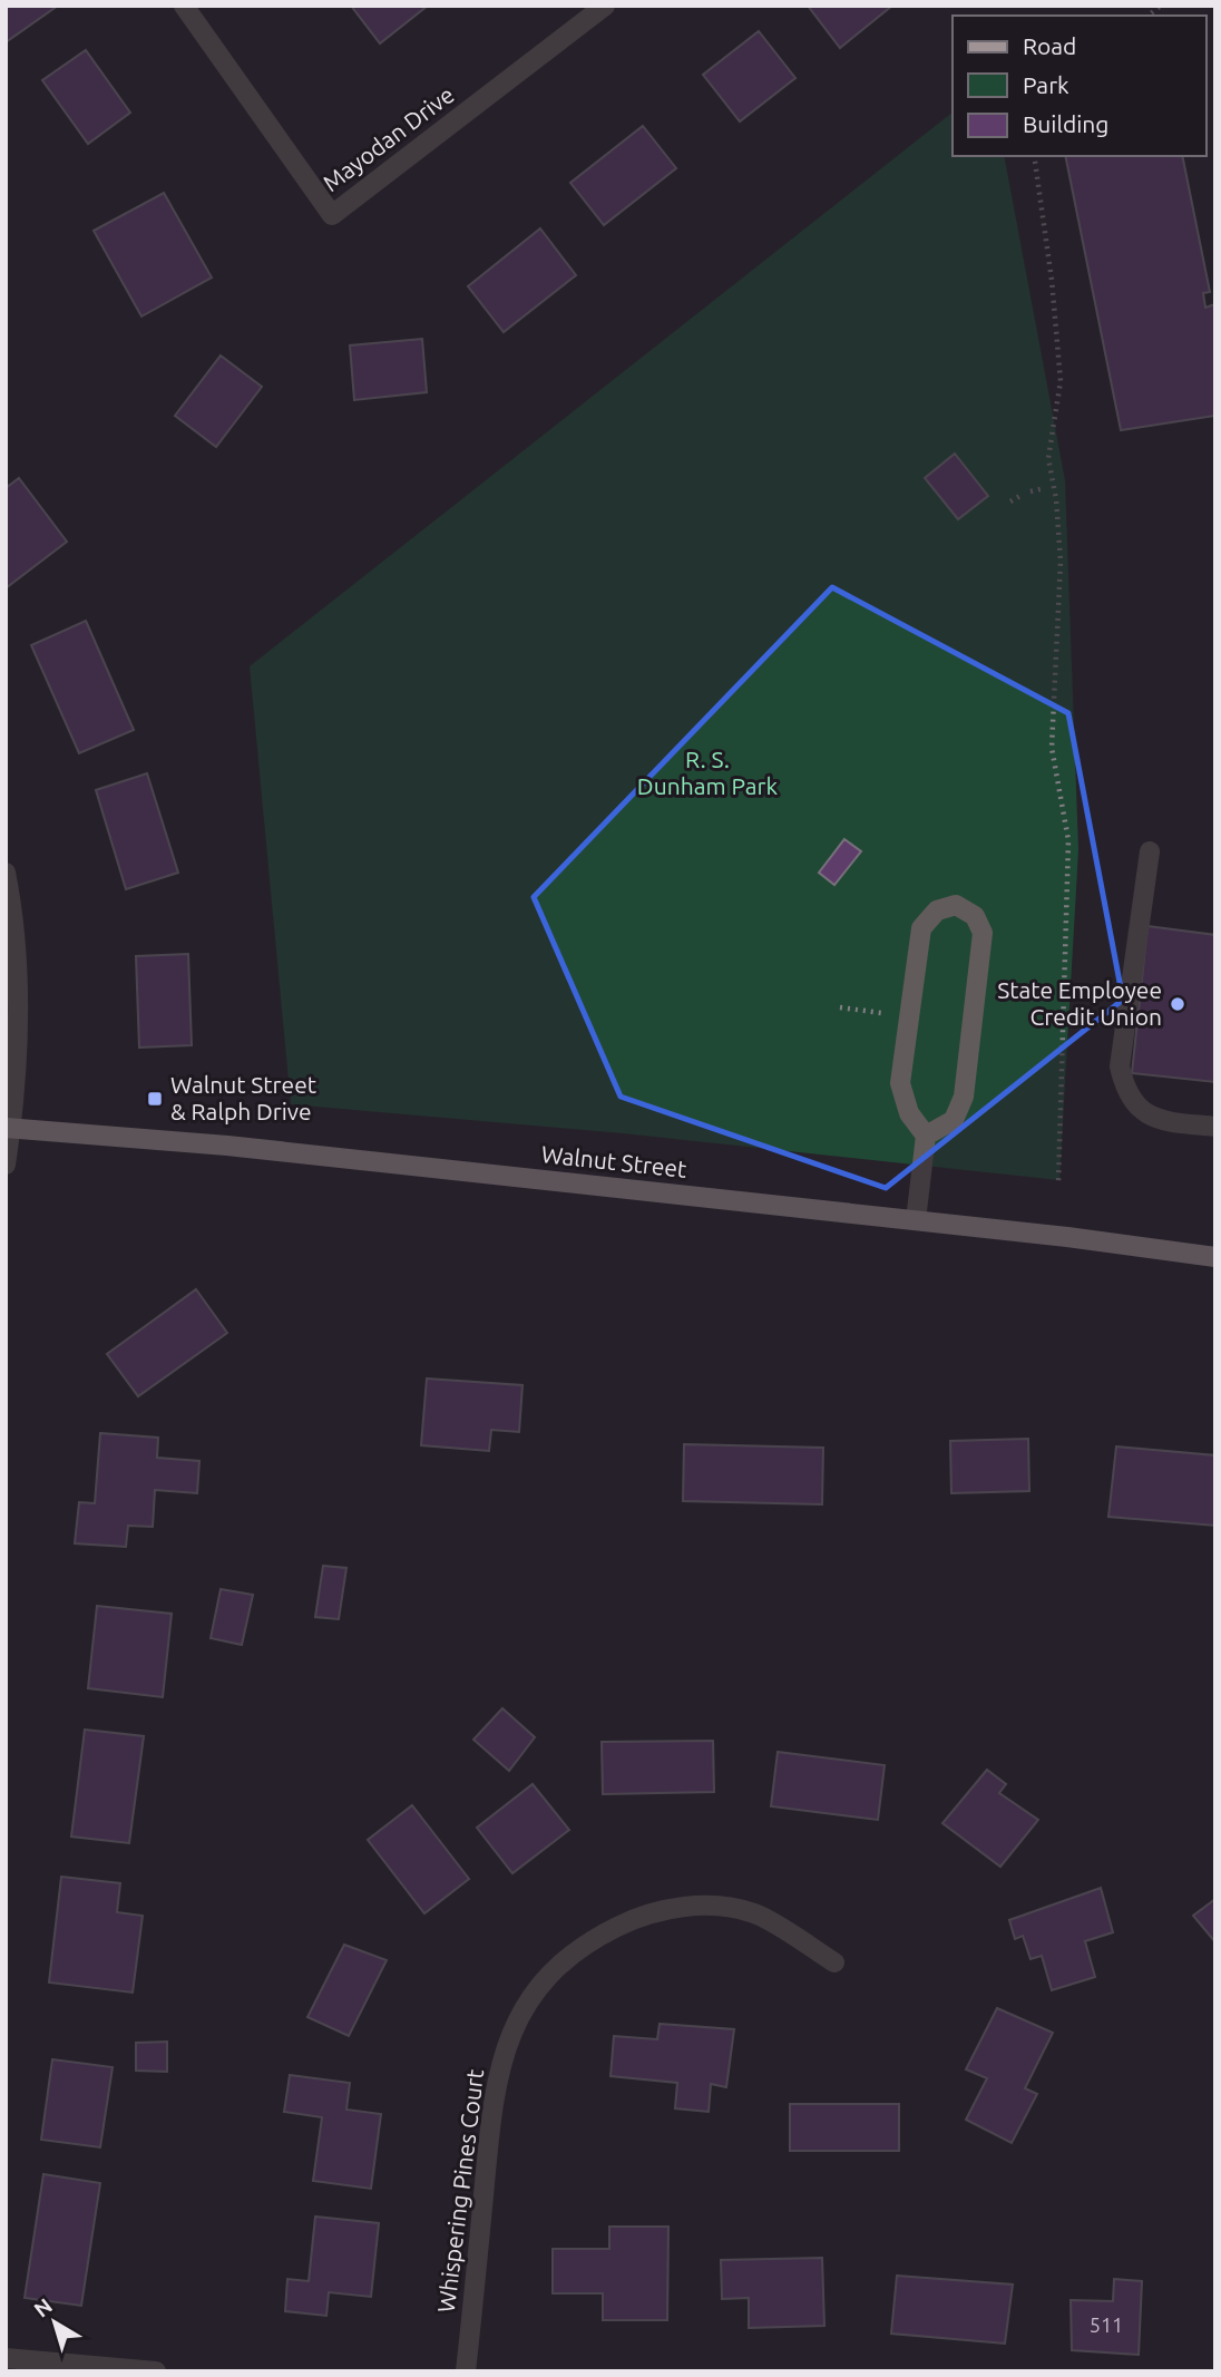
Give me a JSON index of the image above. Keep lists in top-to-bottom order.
{
  "streets": {
    "main road": ["Walnut Street"],
    "street": ["Mayodan Drive", "Whispering Pines Court"]
  },
  "parks": ["R. S. Dunham Park"],
  "places": {
    "other": ["State Employee Credit Union"],
    "transit": ["Walnut Street & Ralph Drive"]
  },
  "house_numbers": ["511"],
  "legend": ["Road", "Park", "Building"],
  "north": "top left"
}
